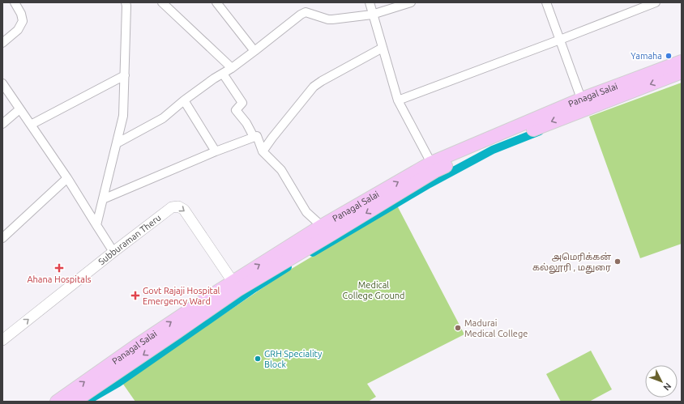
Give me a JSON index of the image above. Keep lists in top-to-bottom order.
{
  "streets": {
    "main road": ["Panagal Salai"],
    "street": ["Subburaman Theru"]
  },
  "crossings": [
    ["Panagal Salai", "Subburaman Theru"]
  ],
  "parks": ["Medical College Ground"],
  "places": {
    "other": [
      "Yamaha",
      "அமெரிக்கன் கல்லூரி , மதுரை",
      "Madurai Medical College",
      "GRH Speciality Block"
    ],
    "health": ["Ahana Hospitals", "Govt Rajaji Hospital Emergency Ward"]
  },
  "north": "bottom right"
}
